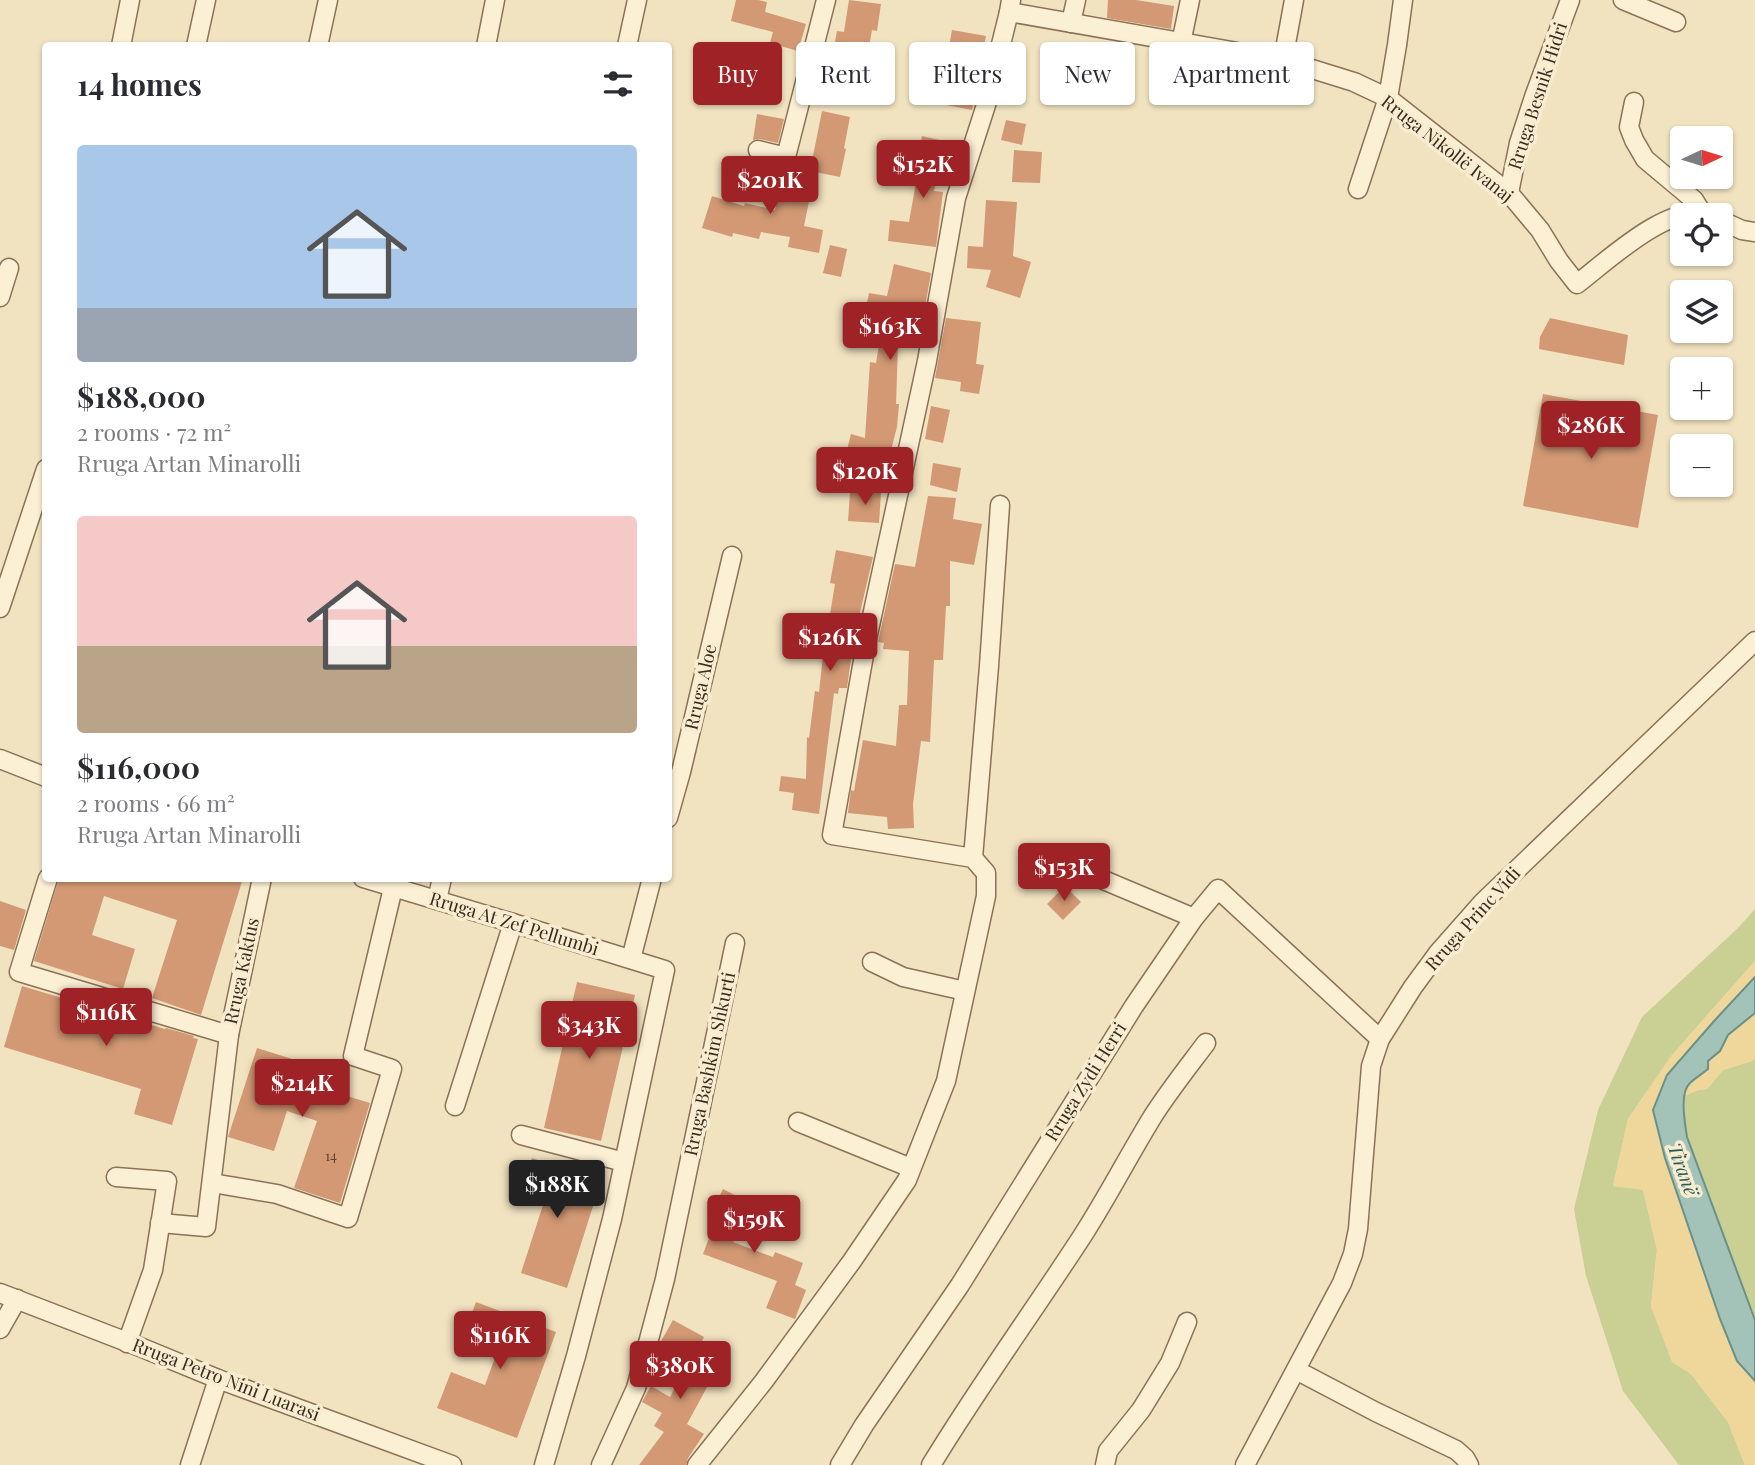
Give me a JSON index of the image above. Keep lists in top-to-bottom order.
{
  "streets": {
    "street": [
      "Rruga Besnik Hidri",
      "Rruga Nikollë Ivanaj",
      "Rruga Aloe",
      "Rruga Princ Vidi",
      "Rruga At Zef Pellumbi",
      "Rruga Kaktus",
      "Rruga Bashkim Shkurti",
      "Rruga Zydi Herri",
      "Rruga Petro Nini Luarasi"
    ]
  },
  "crossings": [
    ["Rruga Besnik Hidri", "Rruga Nikollë Ivanaj"],
    ["Rruga Princ Vidi", "Rruga Zydi Herri"]
  ],
  "water": ["Tiranë"],
  "house_numbers": ["14"],
  "north": "right",
  "page": {
    "chip": [
      "Buy",
      "Rent",
      "Filters",
      "New",
      "Apartment"
    ],
    "heading": "14 homes",
    "map_buttons": ["+", "−"],
    "list": [
      {
        "name": "$188,000",
        "note": "2 rooms · 72 m² · Rruga Artan Minarolli"
      },
      {
        "name": "$116,000",
        "note": "2 rooms · 66 m² · Rruga Artan Minarolli"
      }
    ],
    "price": [
      "$152K",
      "$201K",
      "$163K",
      "$286K",
      "$120K",
      "$126K",
      "$153K",
      "$116K",
      "$343K",
      "$214K",
      "$188K",
      "$159K",
      "$116K",
      "$380K"
    ]
  }
}
